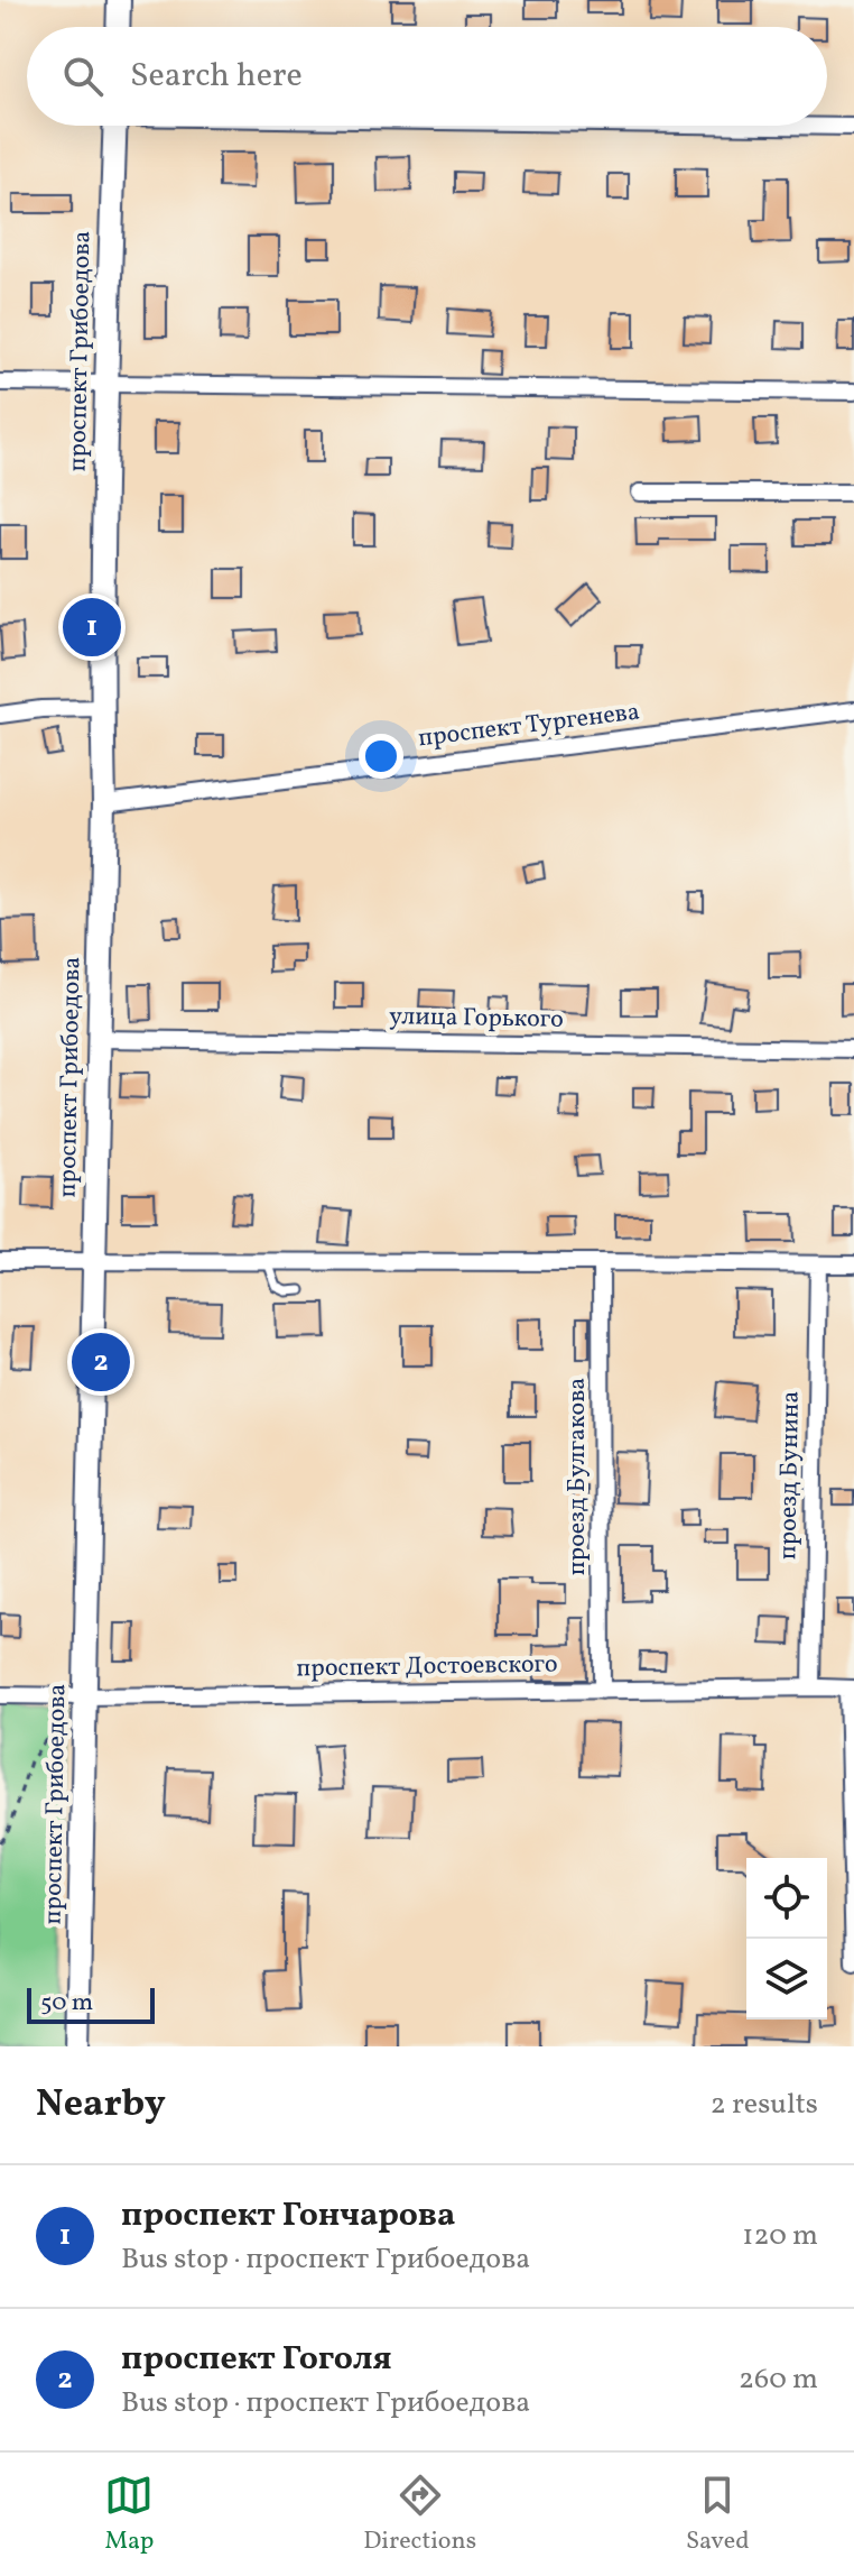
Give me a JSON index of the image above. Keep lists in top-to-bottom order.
{
  "streets": {
    "street": [
      "проспект Грибоедова",
      "проспект Тургенева",
      "улица Горького",
      "проезд Бунина",
      "проезд Булгакова",
      "проспект Достоевского"
    ]
  },
  "crossings": [
    ["проспект Грибоедова", "проспект Тургенева"],
    ["проспект Грибоедова", "улица Горького"],
    ["проспект Грибоедова", "проспект Достоевского"],
    ["проезд Бунина", "проспект Достоевского"],
    ["проезд Булгакова", "проспект Достоевского"]
  ],
  "scale_bar": "50 m",
  "page": {
    "search": "Search here",
    "pins": ["1", "2"],
    "scale": "50 m",
    "heading": ["Nearby", "2 results"],
    "list": [
      {
        "mark": "1",
        "name": "проспект Гончарова",
        "note": "Bus stop · проспект Грибоедова",
        "value": "120 m"
      },
      {
        "mark": "2",
        "name": "проспект Гоголя",
        "note": "Bus stop · проспект Грибоедова",
        "value": "260 m"
      }
    ],
    "nav": ["Map", "Directions", "Saved"]
  }
}
